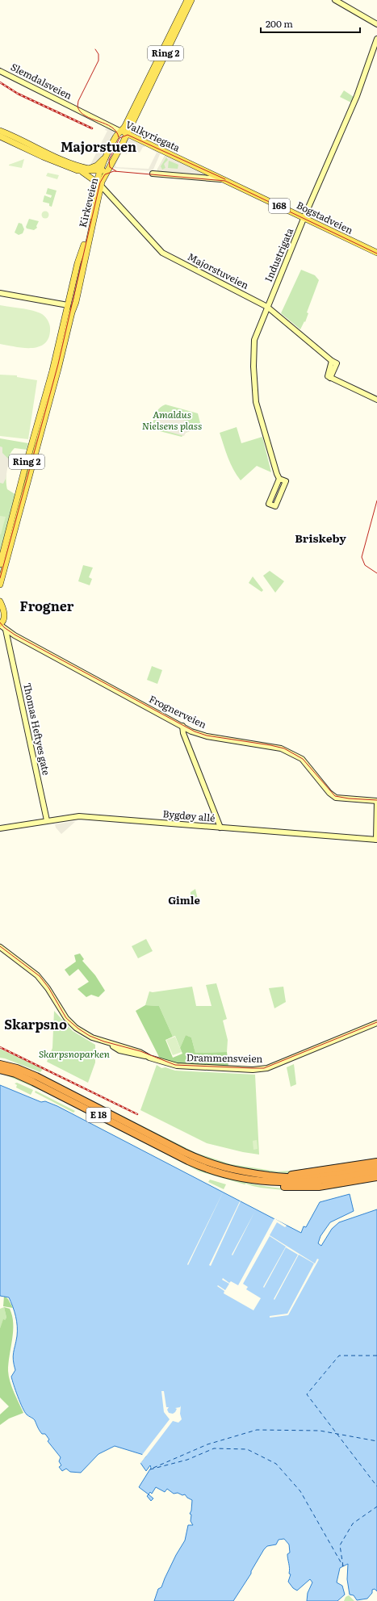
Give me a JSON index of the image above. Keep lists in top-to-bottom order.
{
  "streets": {
    "highway": ["E 18"],
    "main road": [
      "Ring 2",
      "Valkyriegata",
      "Kirkeveien",
      "168",
      "Bogstadveien",
      "Majorstuveien"
    ],
    "street": [
      "Slemdalsveien",
      "Industrigata",
      "Frognerveien",
      "Thomas Heftyes gate",
      "Bygdøy allé",
      "Drammensveien"
    ]
  },
  "crossings": [
    ["Ring 2", "Kirkeveien"],
    ["Slemdalsveien", "Valkyriegata"],
    ["Valkyriegata", "Kirkeveien"],
    ["Valkyriegata", "Bogstadveien"],
    ["Kirkeveien", "Majorstuveien"],
    ["Bogstadveien", "Industrigata"],
    ["Industrigata", "Majorstuveien"],
    ["Frognerveien", "Thomas Heftyes gate"],
    ["Thomas Heftyes gate", "Bygdøy allé"]
  ],
  "districts": [
    "Majorstuen",
    "Briskeby",
    "Frogner",
    "Gimle",
    "Skarpsno"
  ],
  "parks": ["Amaldus Nielsens plass", "Skarpsnoparken"],
  "scale_bar": "200 m"
}
